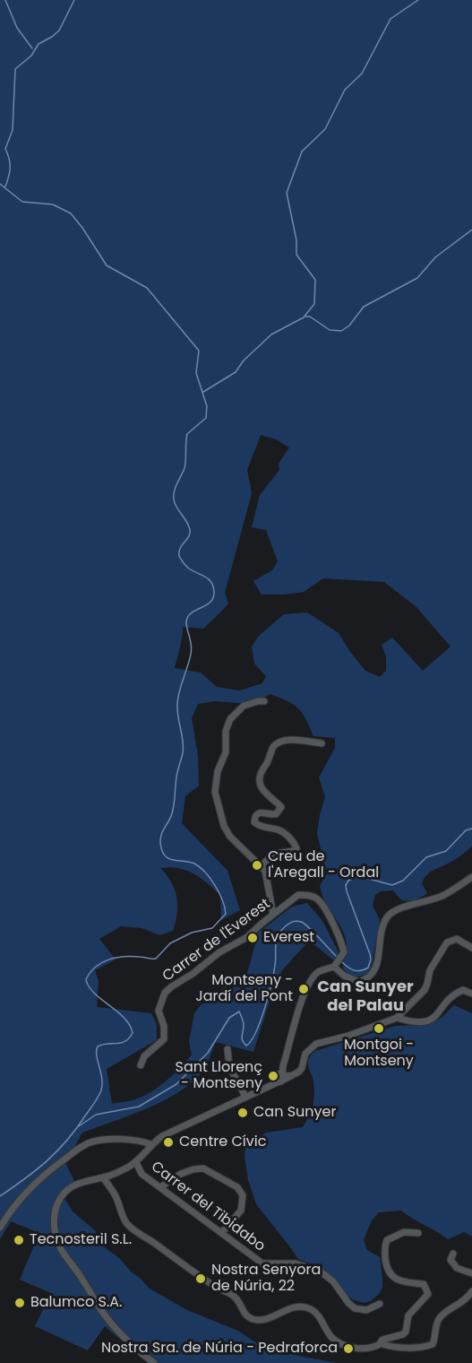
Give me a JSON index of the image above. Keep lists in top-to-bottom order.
{
  "streets": {
    "street": ["Carrer de l'Everest", "Carrer del Tibidabo"]
  },
  "districts": ["Can Sunyer del Palau"],
  "places": [
    "Creu de l'Aregall - Ordal",
    "Everest",
    "Montseny - Jardí del Pont",
    "Montgoi - Montseny",
    "Sant Llorenç - Montseny",
    "Can Sunyer",
    "Centre Cívic",
    "Tecnosteril S.L.",
    "Nostra Senyora de Núria, 22",
    "Balumco S.A.",
    "Nostra Sra. de Núria - Pedraforca"
  ]
}
